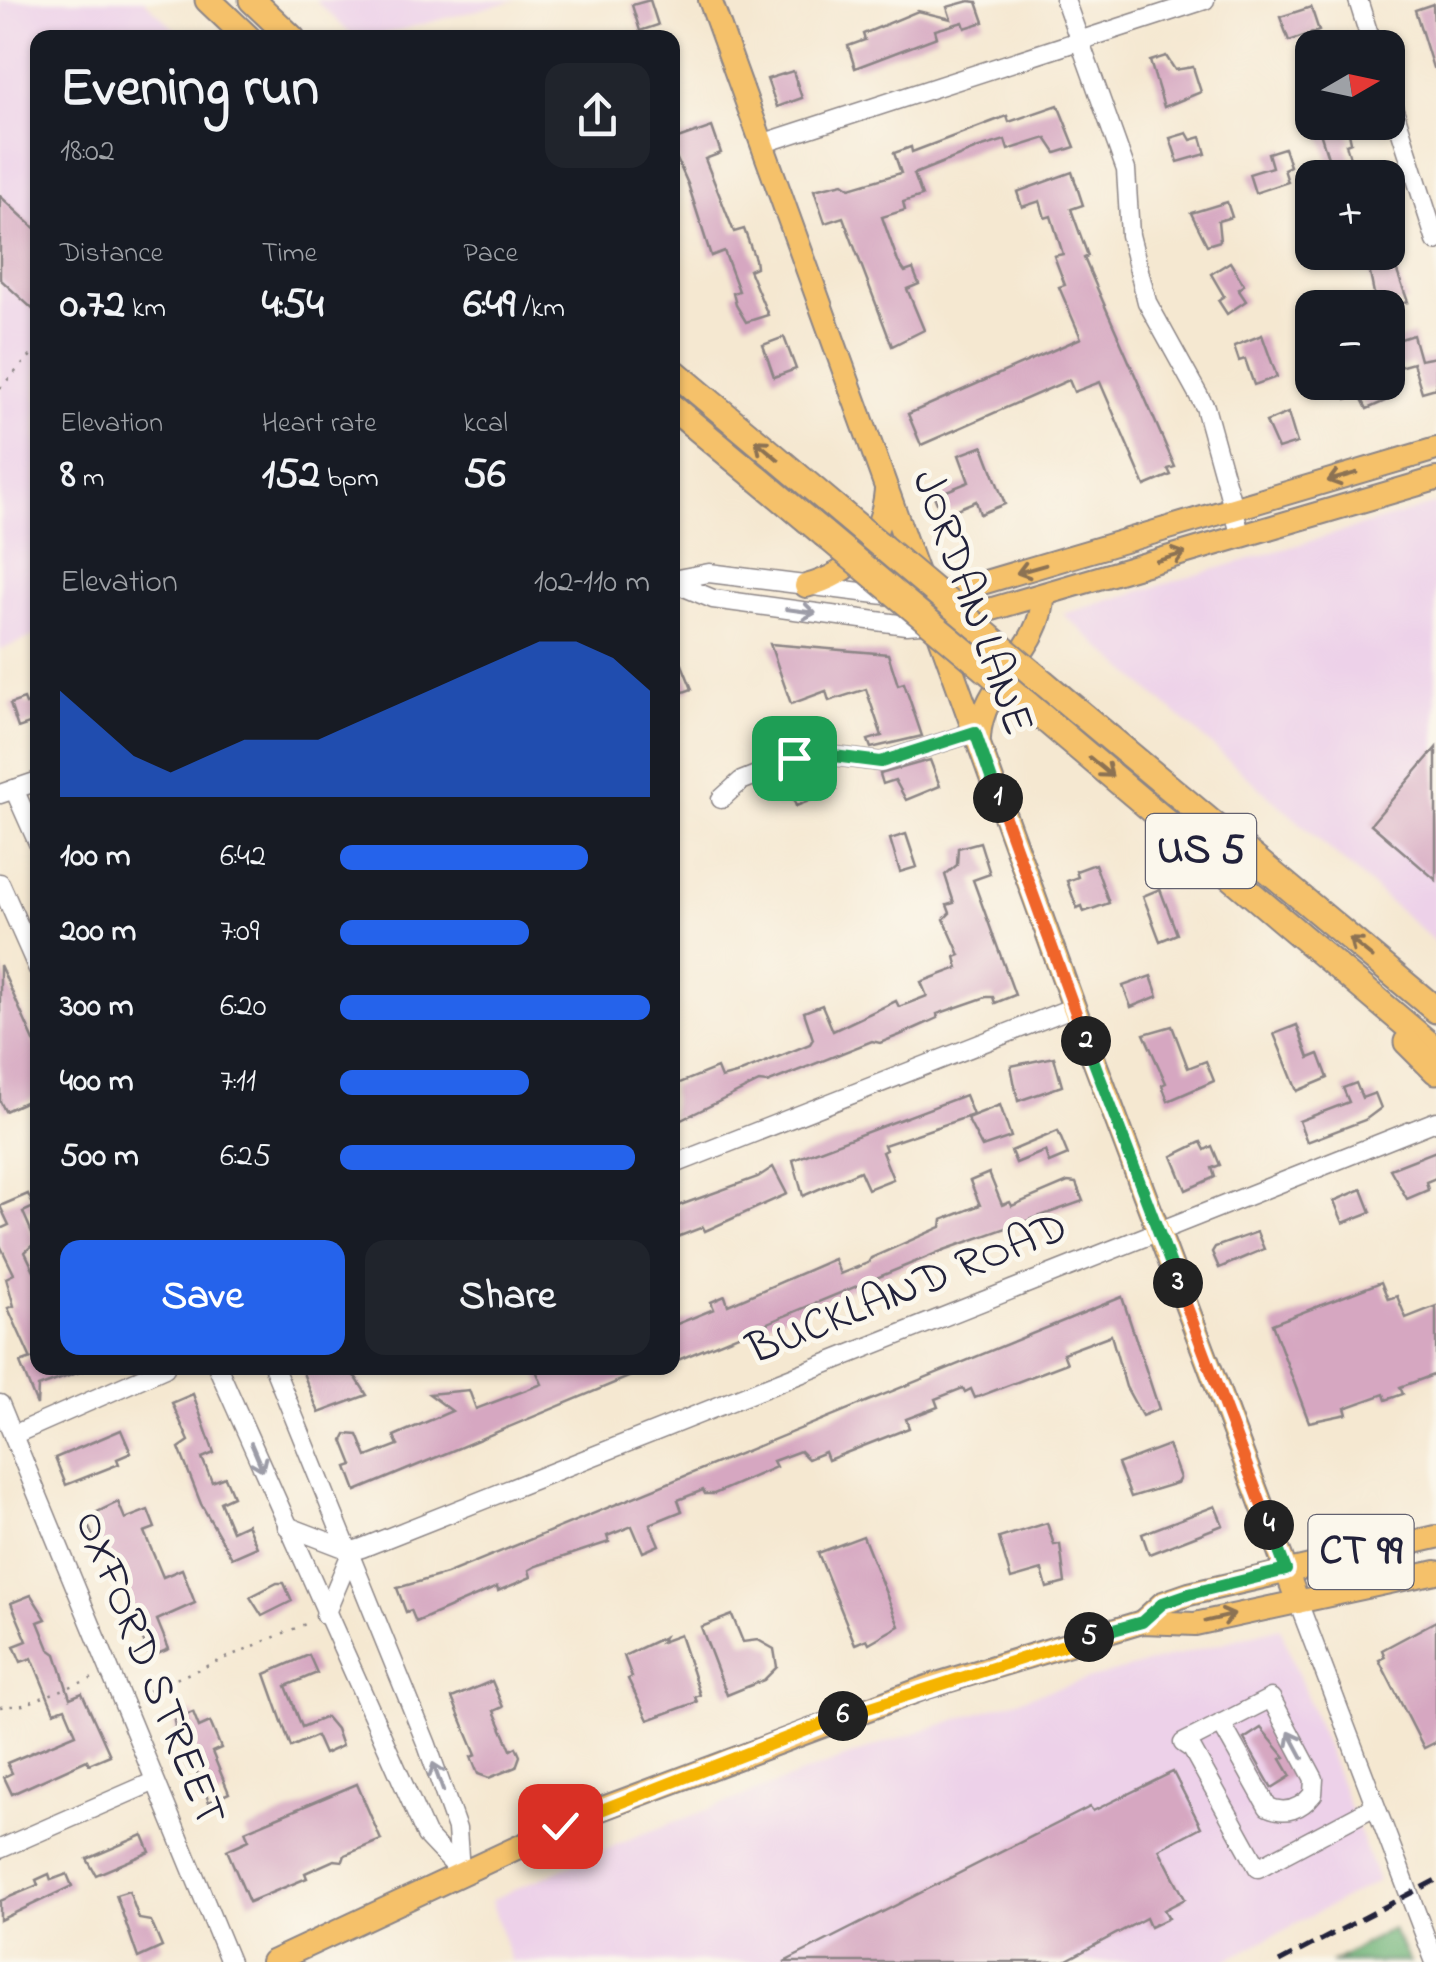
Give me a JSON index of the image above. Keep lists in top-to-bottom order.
{
  "streets": {
    "highway": ["US 5"],
    "main road": ["JORDAN LANE", "CT 99"],
    "street": ["BUCKLAND ROAD", "OXFORD STREET"]
  },
  "crossings": [
    ["JORDAN LANE", "BUCKLAND ROAD"],
    ["JORDAN LANE", "CT 99"]
  ],
  "north": "right",
  "page": {
    "map_buttons": ["+", "−"],
    "heading": ["Evening run", "18:02"],
    "stats": [
      ["Distance", "0.72 km"],
      ["Time", "4:54"],
      ["Pace", "6:49 /km"],
      ["Elevation", "8 m"],
      ["Heart rate", "152 bpm"],
      ["kcal", "56"]
    ],
    "chart": ["Elevation", "102–110 m"],
    "pins": [
      "1",
      "2",
      "3",
      "4",
      "5",
      "6"
    ],
    "list": [
      {
        "name": "100 m",
        "note": "6:42"
      },
      {
        "name": "200 m",
        "note": "7:09"
      },
      {
        "name": "300 m",
        "note": "6:20"
      },
      {
        "name": "400 m",
        "note": "7:11"
      },
      {
        "name": "500 m",
        "note": "6:25"
      }
    ],
    "buttons": ["Save", "Share"]
  }
}
